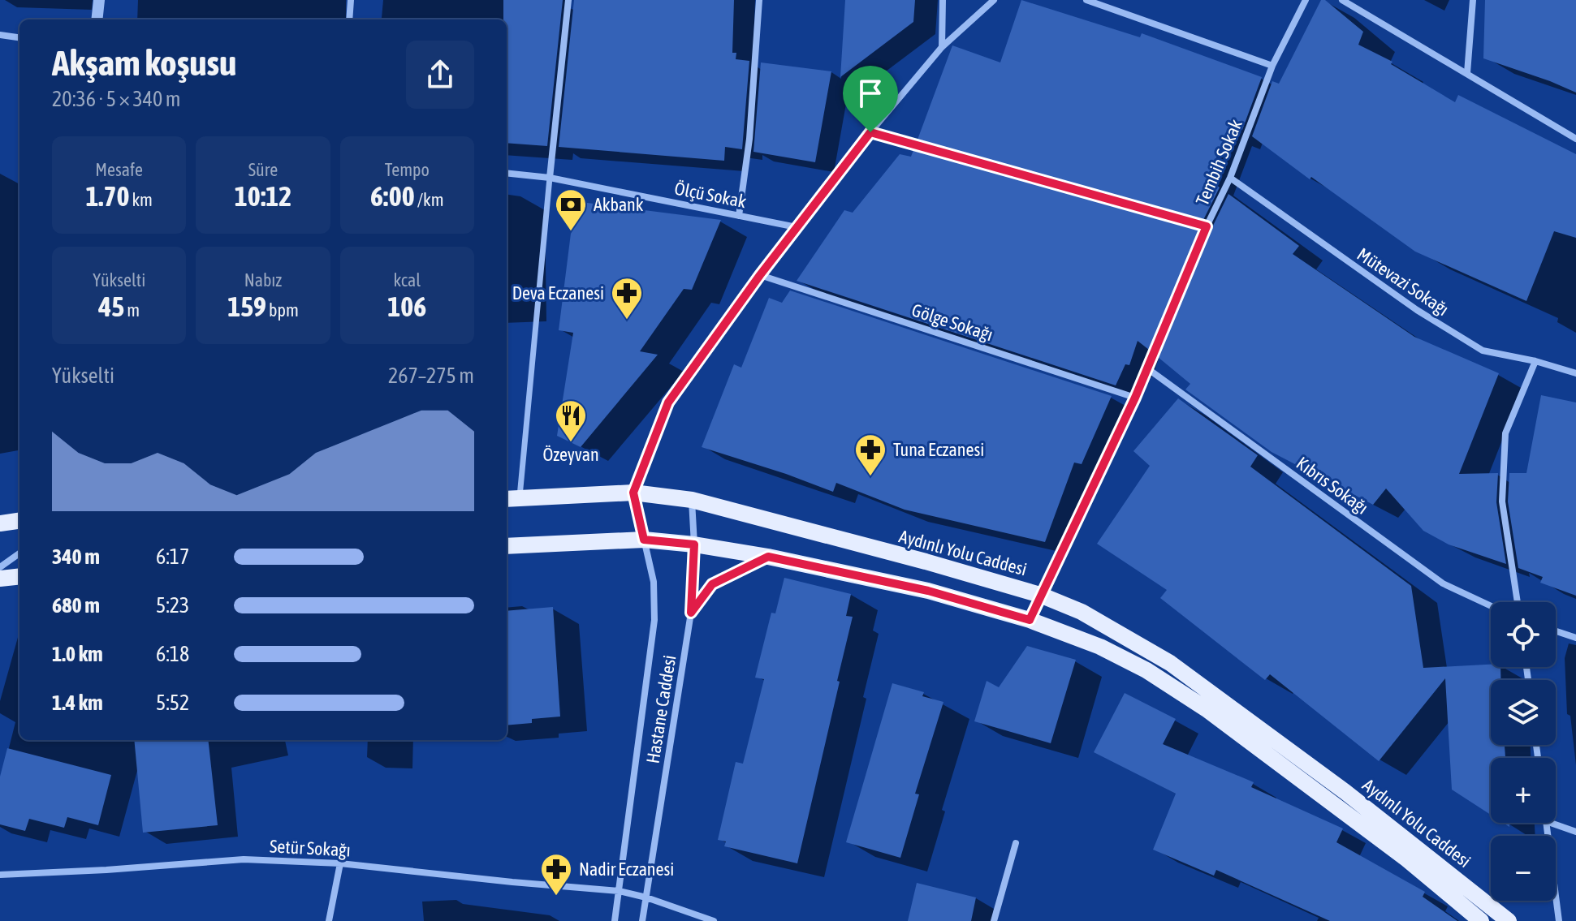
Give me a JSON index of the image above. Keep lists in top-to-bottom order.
{
  "streets": {
    "main road": ["Aydınlı Yolu Caddesi"],
    "street": [
      "Tembih Sokak",
      "Ölçü Sokak",
      "Mütevazi Sokağı",
      "Gölge Sokağı",
      "Kıbrıs Sokağı",
      "Hastane Caddesi",
      "Setür Sokağı"
    ]
  },
  "crossings": [
    ["Tembih Sokak", "Mütevazi Sokağı"],
    ["Tembih Sokak", "Gölge Sokağı"],
    ["Tembih Sokak", "Kıbrıs Sokağı"],
    ["Tembih Sokak", "Aydınlı Yolu Caddesi"],
    ["Aydınlı Yolu Caddesi", "Hastane Caddesi"],
    ["Hastane Caddesi", "Setür Sokağı"]
  ],
  "places": {
    "bank": ["Akbank"],
    "pharmacy": ["Deva Eczanesi", "Tuna Eczanesi", "Nadir Eczanesi"],
    "restaurant": ["Özeyvan"]
  },
  "page": {
    "heading": ["Akşam koşusu", "20:36 · 5 × 340 m"],
    "stats": [
      ["Mesafe", "1.70 km"],
      ["Süre", "10:12"],
      ["Tempo", "6:00 /km"],
      ["Yükselti", "45 m"],
      ["Nabız", "159 bpm"],
      ["kcal", "106"]
    ],
    "chart": ["Yükselti", "267–275 m"],
    "list": [
      {
        "name": "340 m",
        "note": "6:17"
      },
      {
        "name": "680 m",
        "note": "5:23"
      },
      {
        "name": "1.0 km",
        "note": "6:18"
      },
      {
        "name": "1.4 km",
        "note": "5:52"
      }
    ],
    "map_buttons": ["+", "−"]
  }
}
